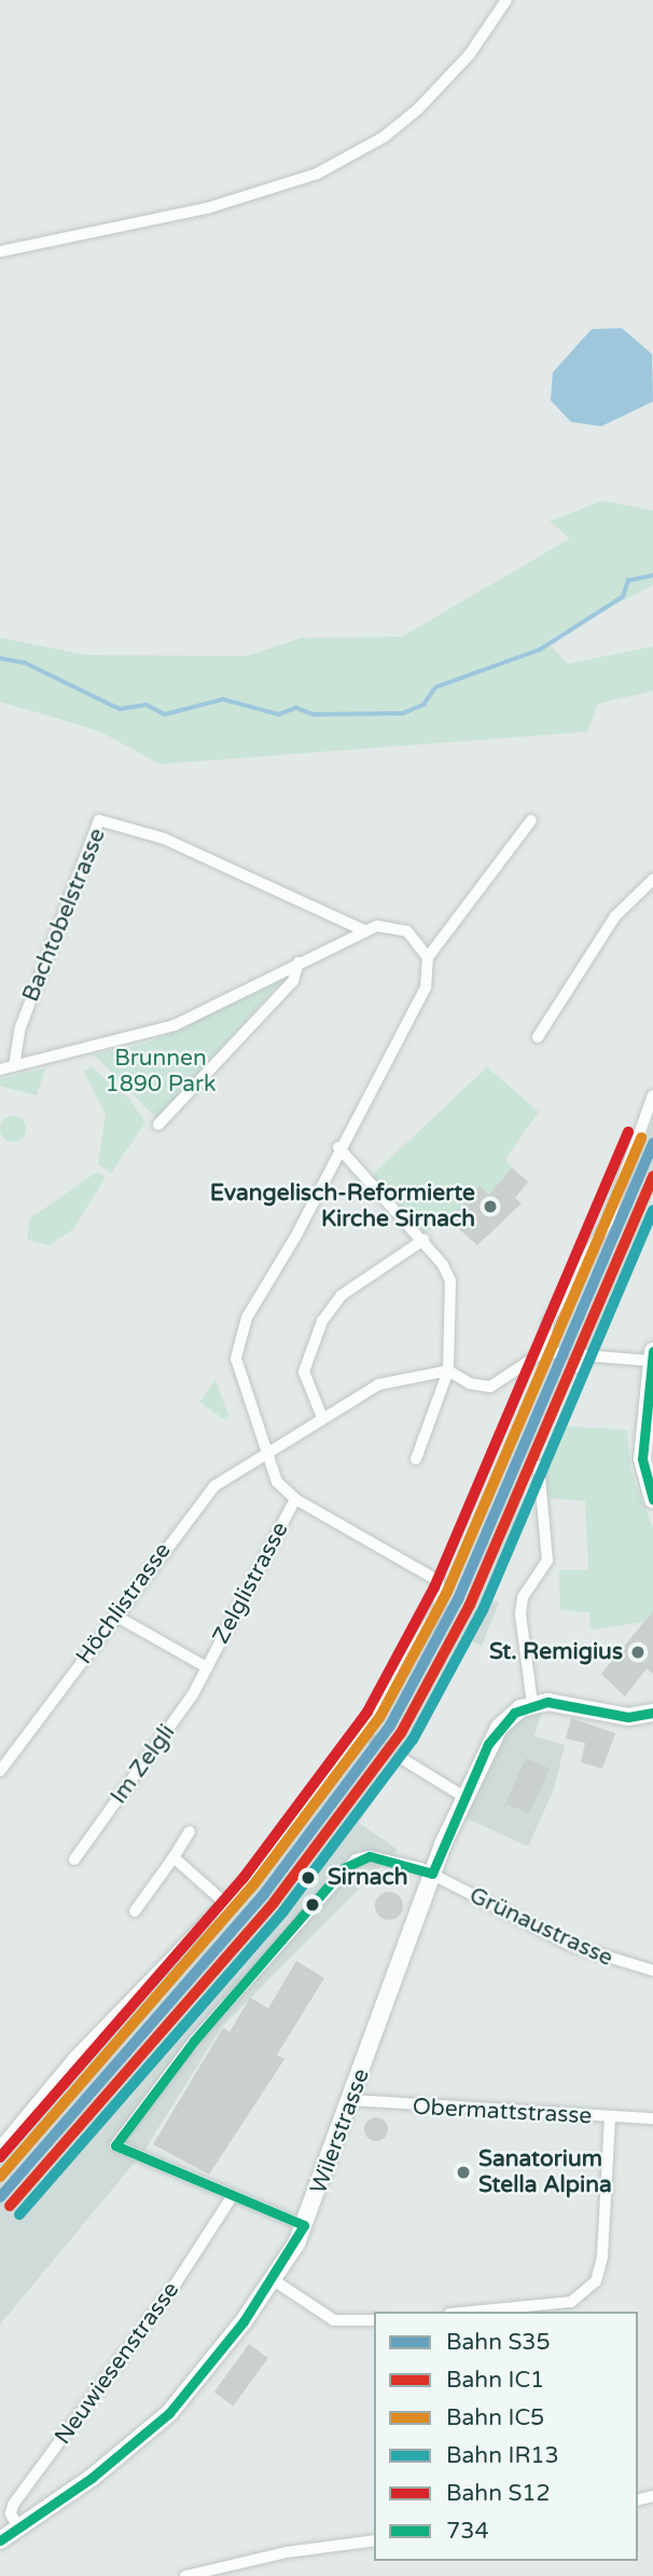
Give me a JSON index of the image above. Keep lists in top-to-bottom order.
{
  "streets": {
    "main road": ["Wilerstrasse"],
    "street": [
      "Bachtobelstrasse",
      "Zelglistrasse",
      "Höchlistrasse",
      "Im Zelgli",
      "Grünaustrasse",
      "Obermattstrasse",
      "Neuwiesenstrasse"
    ]
  },
  "crossings": [
    ["Zelglistrasse", "Im Zelgli"],
    ["Grünaustrasse", "Wilerstrasse"],
    ["Grünaustrasse", "Neuwiesenstrasse"],
    ["Obermattstrasse", "Wilerstrasse"],
    ["Wilerstrasse", "Neuwiesenstrasse"]
  ],
  "parks": ["Brunnen 1890 Park"],
  "places": [
    "Evangelisch-Reformierte Kirche Sirnach",
    "St. Remigius",
    "Sirnach",
    "Sanatorium Stella Alpina"
  ],
  "lines": [
    "rail line S12",
    "rail line IC5",
    "rail line S35",
    "rail line IC1",
    "rail line IR13",
    "transit line 734"
  ],
  "legend": [
    "Bahn S35",
    "Bahn IC1",
    "Bahn IC5",
    "Bahn IR13",
    "Bahn S12",
    "734"
  ]
}
